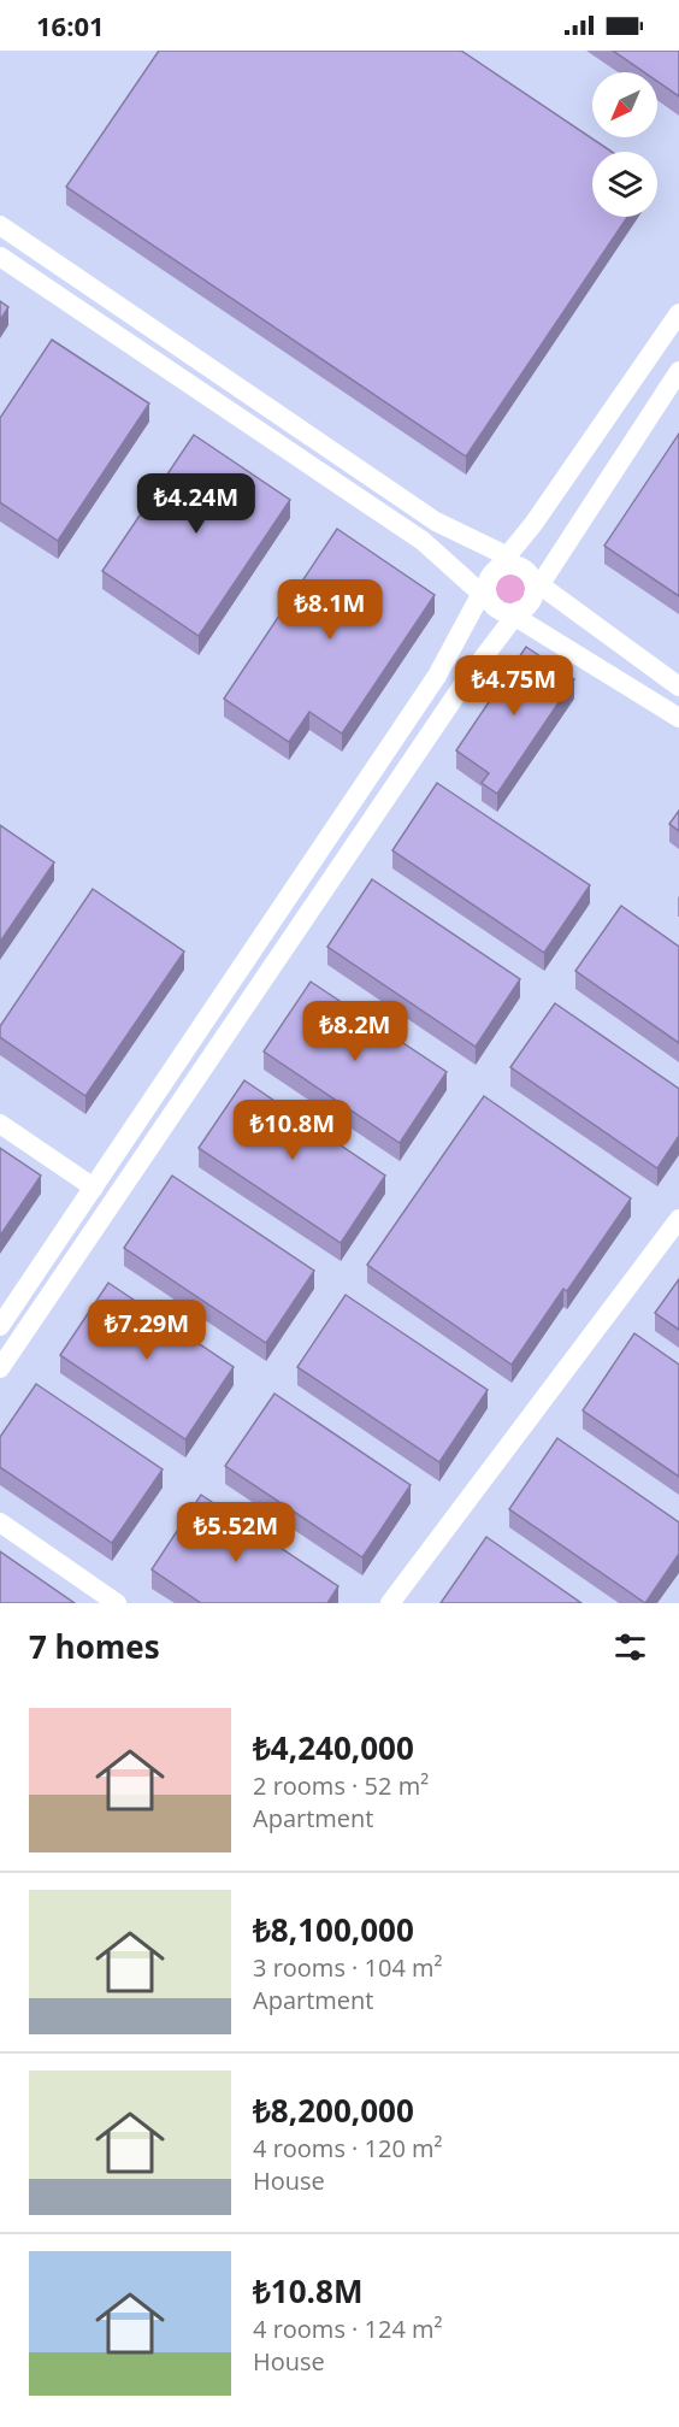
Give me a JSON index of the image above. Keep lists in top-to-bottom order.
{
  "north": "bottom left",
  "page": {
    "status": "16:01",
    "price": [
      "₺4.24M",
      "₺8.1M",
      "₺4.75M",
      "₺8.2M",
      "₺10.8M",
      "₺7.29M",
      "₺5.52M"
    ],
    "heading": "7 homes",
    "list": [
      {
        "name": "₺4,240,000",
        "note": "2 rooms · 52 m² · Apartment"
      },
      {
        "name": "₺8,100,000",
        "note": "3 rooms · 104 m² · Apartment"
      },
      {
        "name": "₺8,200,000",
        "note": "4 rooms · 120 m² · House"
      },
      {
        "name": "₺10.8M",
        "note": "4 rooms · 124 m² · House"
      }
    ]
  }
}
